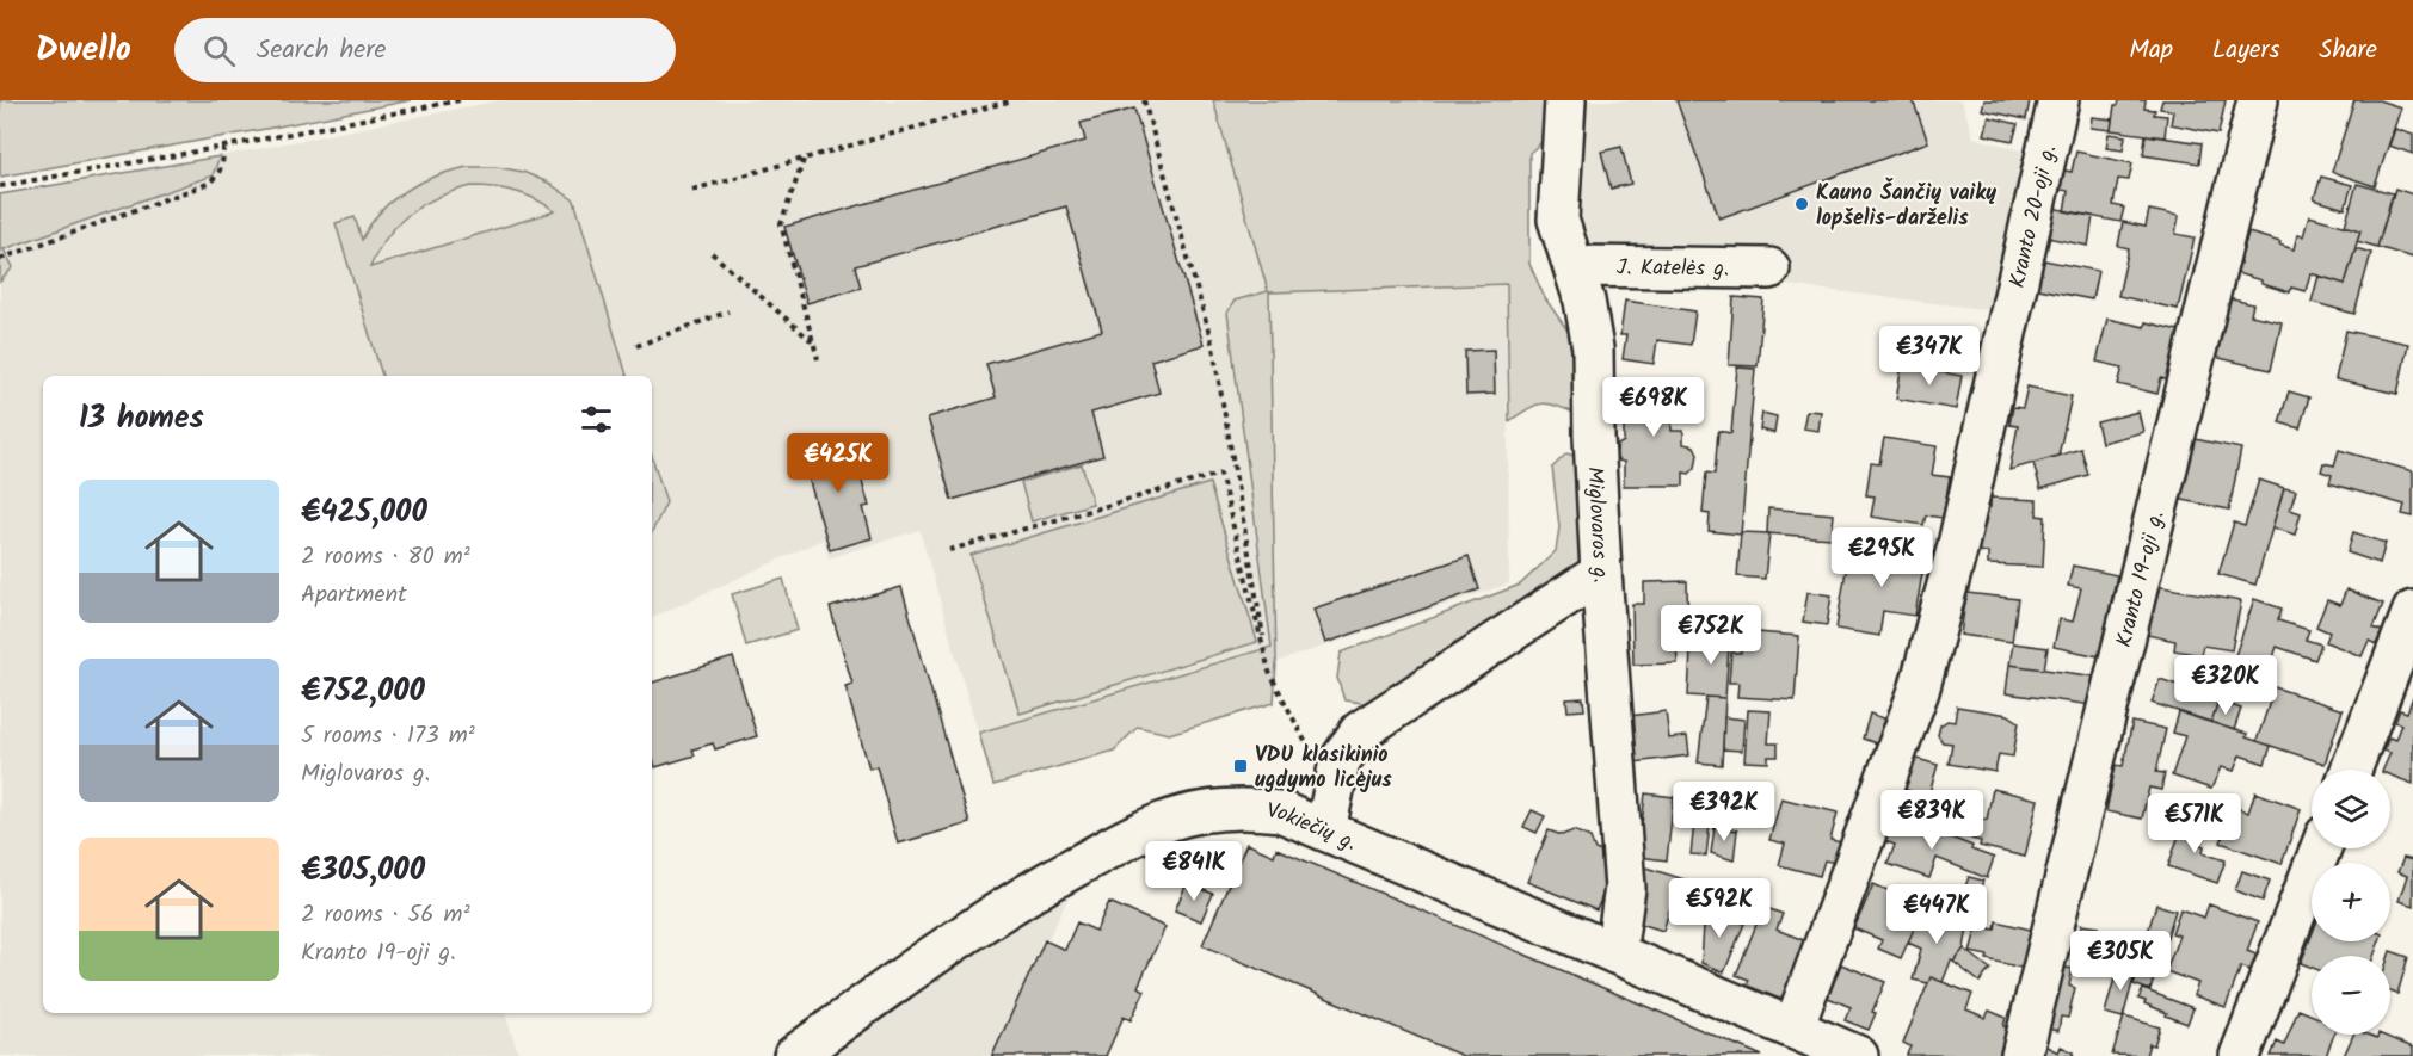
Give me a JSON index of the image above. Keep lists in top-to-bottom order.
{
  "streets": {
    "street": [
      "Kranto 20-oji g.",
      "J. Katelės g.",
      "Miglovaros g.",
      "Kranto 19-oji g.",
      "Vokiečių g."
    ]
  },
  "crossings": [
    ["Kranto 20-oji g.", "Vokiečių g."],
    ["J. Katelės g.", "Miglovaros g."],
    ["Miglovaros g.", "Vokiečių g."]
  ],
  "places": {
    "other": ["Kauno Šančių vaikų lopšelis-darželis"],
    "transit": ["VDU klasikinio ugdymo licėjus"]
  },
  "page": {
    "header": "Dwello",
    "search": "Search here",
    "nav": ["Map", "Layers", "Share"],
    "price": [
      "€347K",
      "€698K",
      "€425K",
      "€295K",
      "€752K",
      "€320K",
      "€392K",
      "€839K",
      "€571K",
      "€841K",
      "€592K",
      "€447K",
      "€305K"
    ],
    "heading": "13 homes",
    "list": [
      {
        "name": "€425,000",
        "note": "2 rooms · 80 m² · Apartment"
      },
      {
        "name": "€752,000",
        "note": "5 rooms · 173 m² · Miglovaros g."
      },
      {
        "name": "€305,000",
        "note": "2 rooms · 56 m² · Kranto 19-oji g."
      }
    ],
    "map_buttons": ["+", "−"]
  }
}
